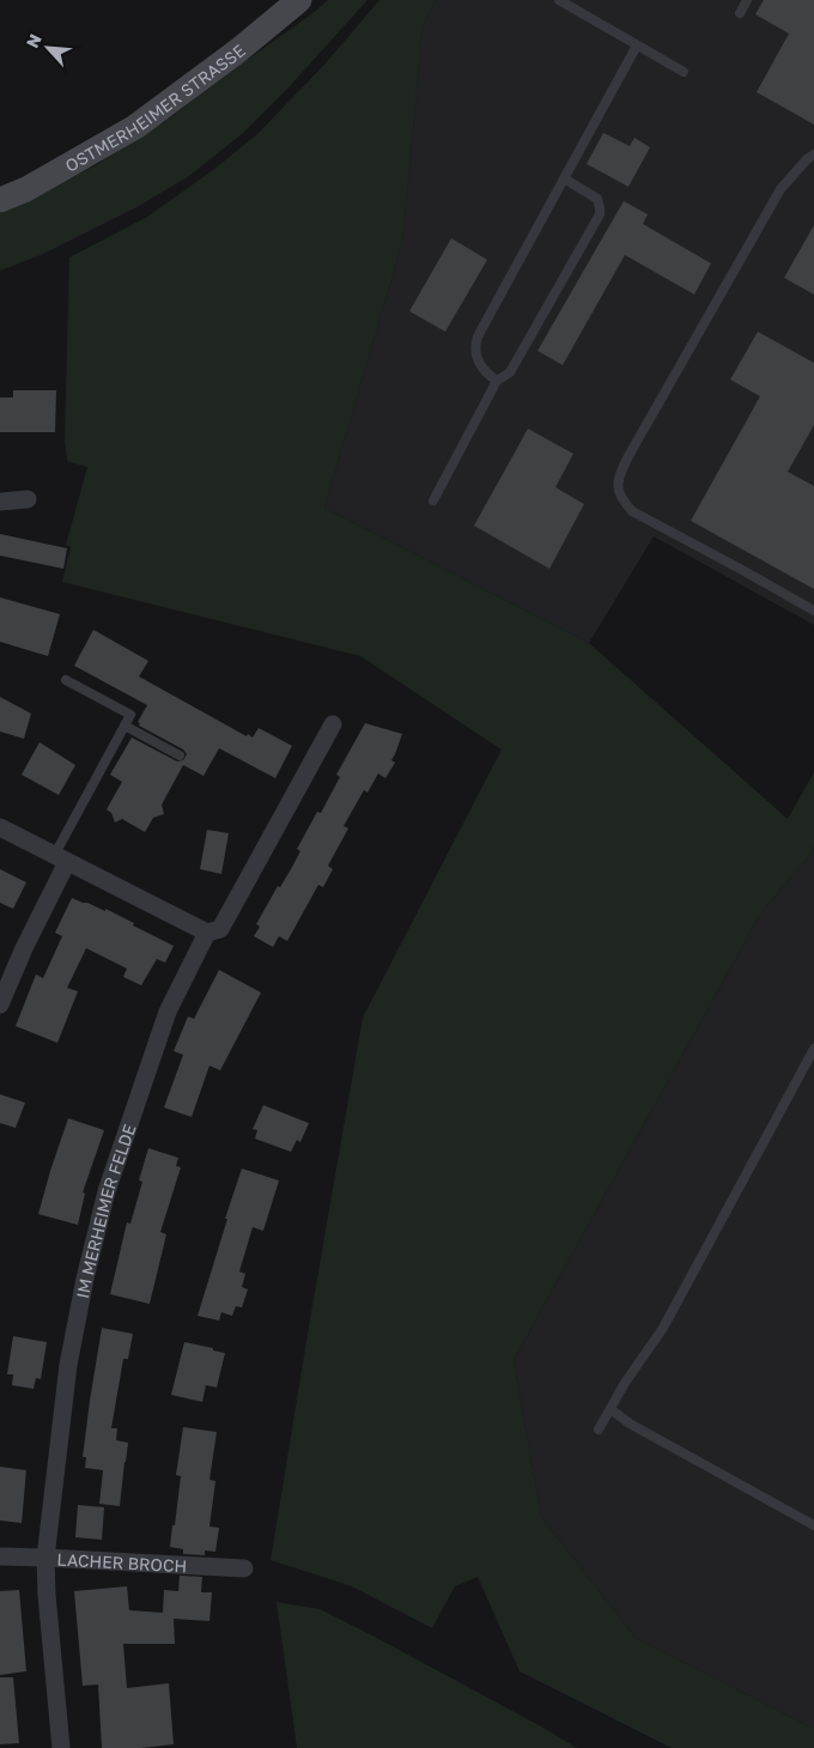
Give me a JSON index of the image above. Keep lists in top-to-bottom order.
{
  "streets": {
    "street": ["OSTMERHEIMER STRASSE", "IM MERHEIMER FELDE", "LACHER BROCH"]
  },
  "crossings": [
    ["IM MERHEIMER FELDE", "LACHER BROCH"]
  ],
  "north": "top left"
}
